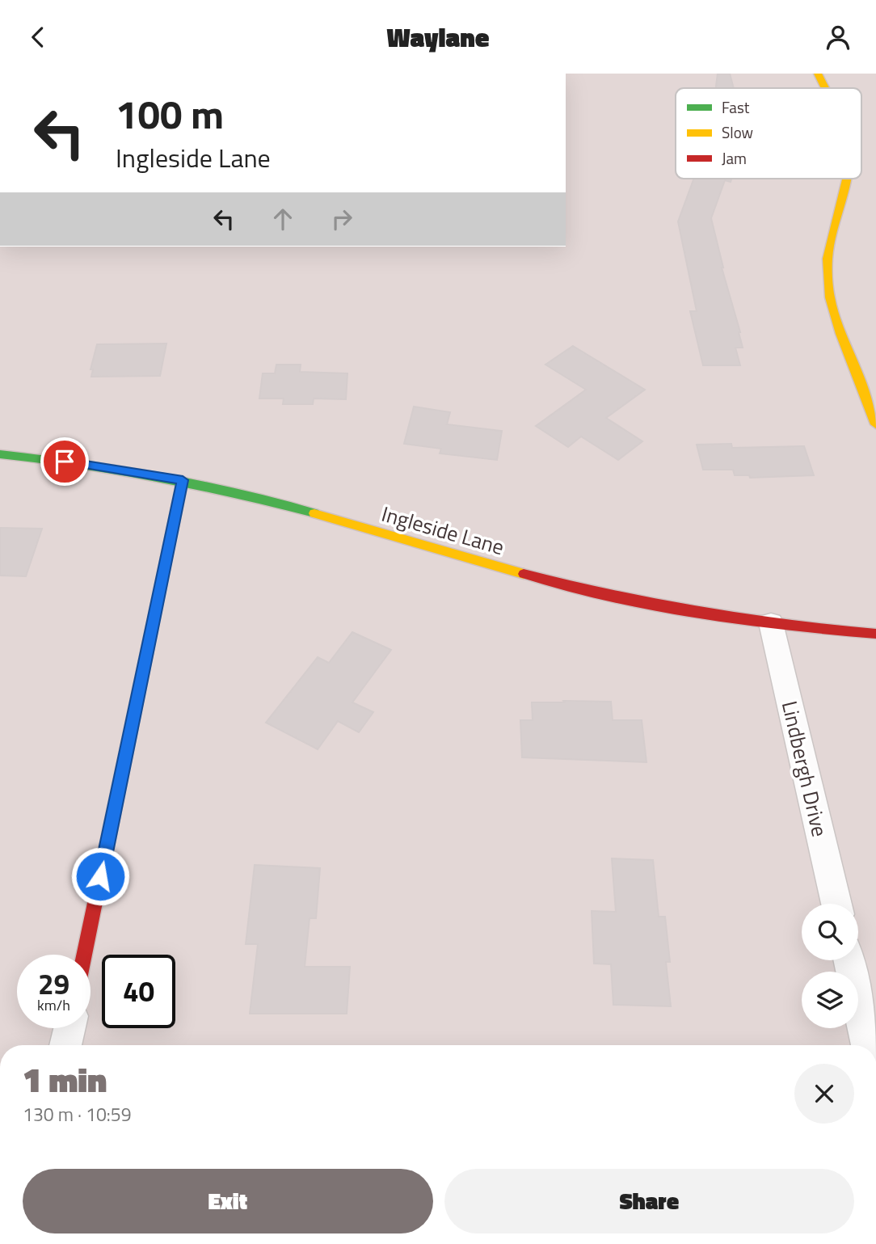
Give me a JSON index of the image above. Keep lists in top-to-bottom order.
{
  "streets": {
    "street": ["Ingleside Lane", "Lindbergh Drive"]
  },
  "crossings": [
    ["Ingleside Lane", "Lindbergh Drive"]
  ],
  "legend": ["Fast", "Slow", "Jam"],
  "page": {
    "header": "Waylane",
    "turn": ["100 m", "Ingleside Lane"],
    "speed": "29 km/h",
    "limit": "40",
    "heading": ["1 min", "130 m · 10:59"],
    "buttons": ["Exit", "Share"]
  }
}
